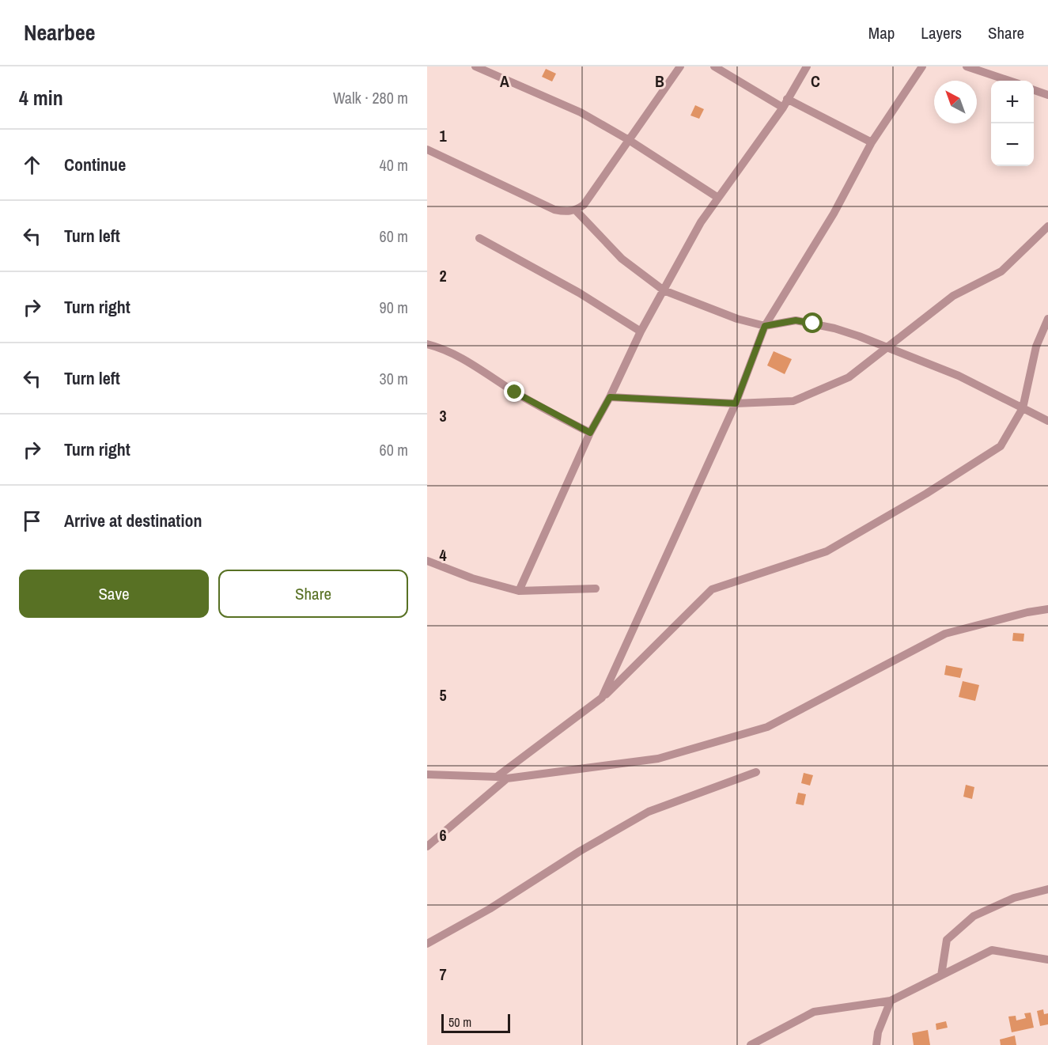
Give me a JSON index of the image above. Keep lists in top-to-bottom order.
{
  "scale_bar": "50 m",
  "north": "top left",
  "page": {
    "header": "Nearbee",
    "nav": ["Map", "Layers", "Share"],
    "heading": ["4 min", "Walk · 280 m"],
    "map_buttons": ["+", "−"],
    "list": [
      ["Continue", "40 m"],
      ["Turn left", "60 m"],
      ["Turn right", "90 m"],
      ["Turn left", "30 m"],
      ["Turn right", "60 m"],
      "Arrive at destination"
    ],
    "buttons": ["Save", "Share"],
    "scale": "50 m"
  },
  "grid": {
    "columns": ["A", "B", "C"],
    "rows": [
      "1",
      "2",
      "3",
      "4",
      "5",
      "6",
      "7"
    ]
  }
}
